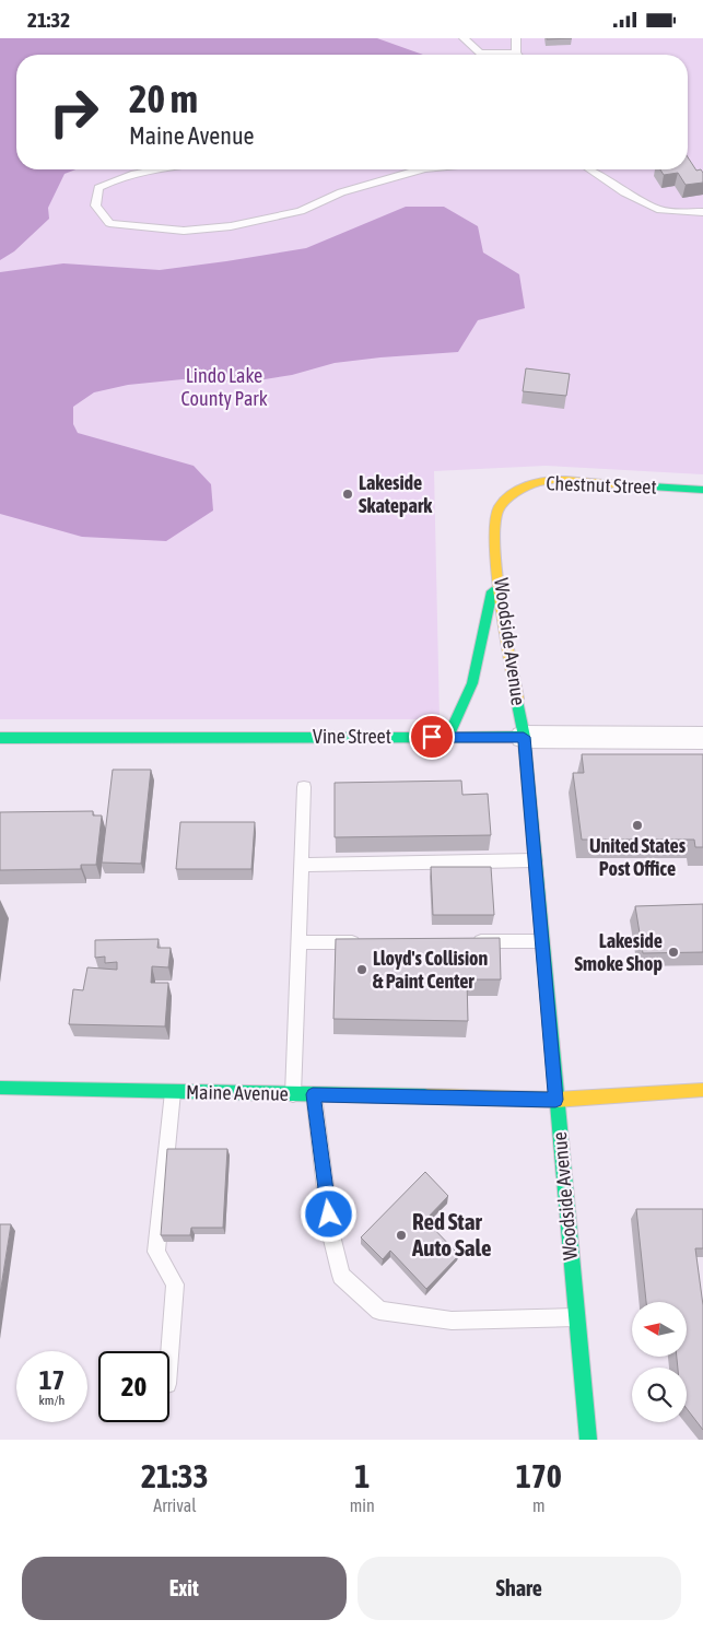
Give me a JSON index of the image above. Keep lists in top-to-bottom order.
{
  "streets": {
    "street": [
      "Chestnut Street",
      "Woodside Avenue",
      "Vine Street",
      "Maine Avenue"
    ]
  },
  "crossings": [
    ["Chestnut Street", "Woodside Avenue"],
    ["Woodside Avenue", "Vine Street"],
    ["Woodside Avenue", "Maine Avenue"]
  ],
  "parks": ["Lindo Lake County Park"],
  "places": [
    "Lakeside Skatepark",
    "United States Post Office",
    "Lakeside Smoke Shop",
    "Lloyd's Collision & Paint Center",
    "Red Star Auto Sale"
  ],
  "north": "left",
  "page": {
    "status": "21:32",
    "turn": ["20 m", "Maine Avenue"],
    "speed": "17 km/h",
    "limit": "20",
    "eta": [
      "21:33",
      "Arrival",
      "1",
      "min",
      "170",
      "m"
    ],
    "buttons": ["Exit", "Share"]
  }
}
